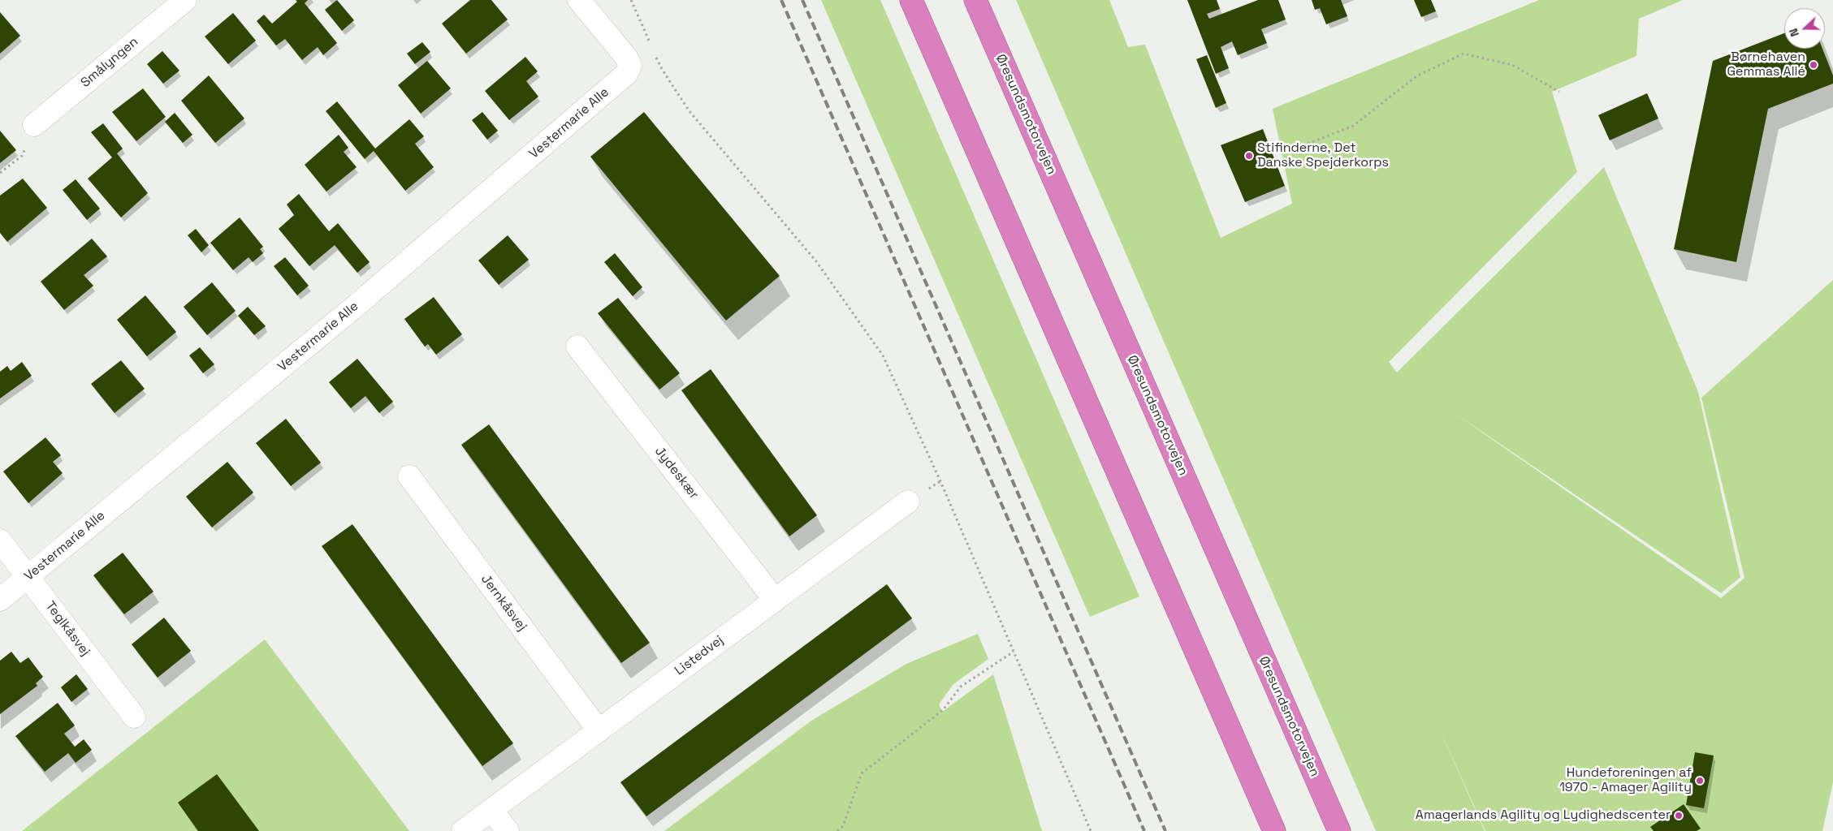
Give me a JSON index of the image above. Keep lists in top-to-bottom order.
{
  "streets": {
    "highway": ["Øresundsmotorvejen"],
    "street": [
      "Smålyngen",
      "Vestermarie Alle",
      "Jydeskær",
      "Jernkåsvej",
      "Teglkåsvej",
      "Listedvej"
    ]
  },
  "crossings": [
    ["Vestermarie Alle", "Teglkåsvej"],
    ["Jydeskær", "Listedvej"],
    ["Jernkåsvej", "Listedvej"]
  ],
  "places": [
    "Børnehaven Gemmas Allé",
    "Stifinderne, Det Danske Spejderkorps",
    "Hundeforeningen af 1970 - Amager Agility",
    "Amagerlands Agility og Lydighedscenter"
  ],
  "north": "left"
}
